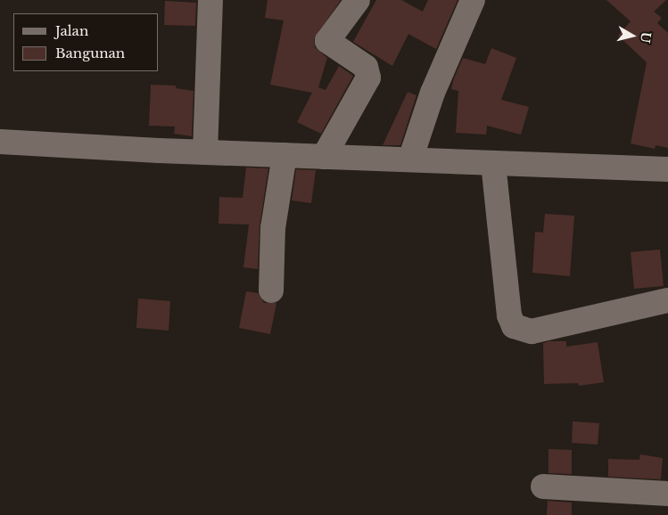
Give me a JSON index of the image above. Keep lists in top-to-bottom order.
{
  "legend": ["Jalan", "Bangunan"],
  "north": "right"
}
